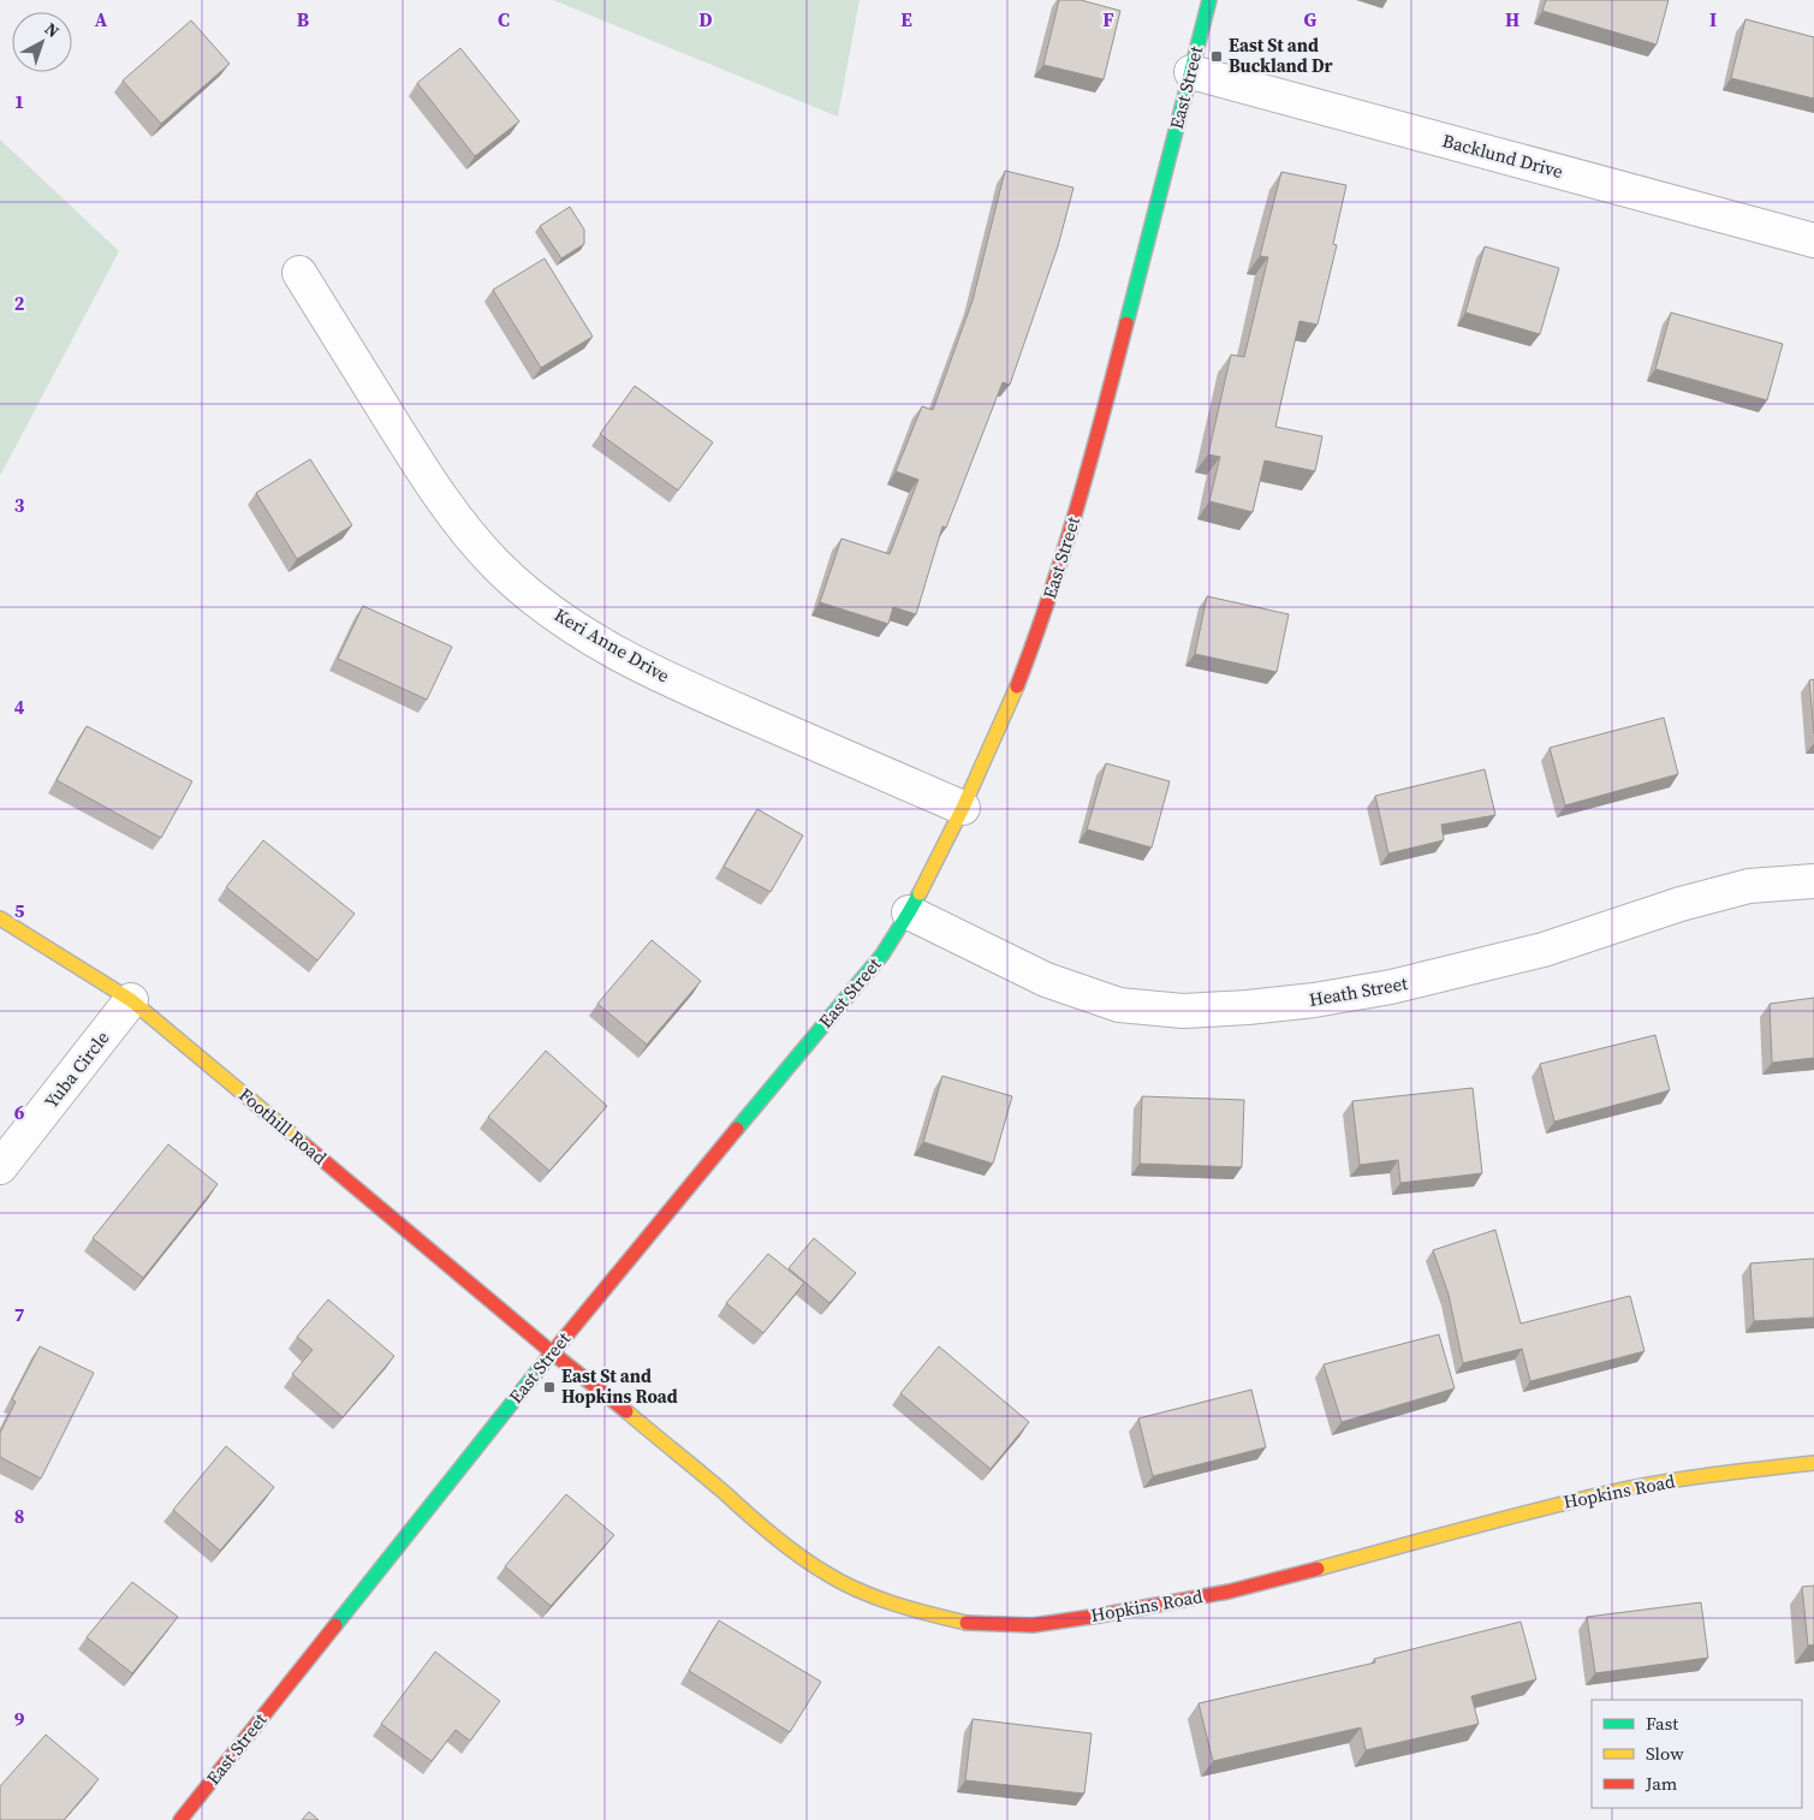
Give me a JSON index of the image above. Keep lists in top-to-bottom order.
{
  "streets": {
    "street": [
      "East Street",
      "Backlund Drive",
      "Keri Anne Drive",
      "Heath Street",
      "Yuba Circle",
      "Foothill Road",
      "Hopkins Road"
    ]
  },
  "crossings": [
    ["East Street", "Backlund Drive"],
    ["East Street", "Keri Anne Drive"],
    ["East Street", "Heath Street"],
    ["East Street", "Foothill Road"],
    ["East Street", "Hopkins Road"],
    ["Yuba Circle", "Foothill Road"],
    ["Foothill Road", "Hopkins Road"]
  ],
  "places": {
    "transit": ["East St and Buckland Dr", "East St and Hopkins Road"]
  },
  "legend": ["Fast", "Slow", "Jam"],
  "north": "top right",
  "grid": {
    "columns": [
      "A",
      "B",
      "C",
      "D",
      "E",
      "F",
      "G",
      "H",
      "I"
    ],
    "rows": [
      "1",
      "2",
      "3",
      "4",
      "5",
      "6",
      "7",
      "8",
      "9"
    ]
  }
}
